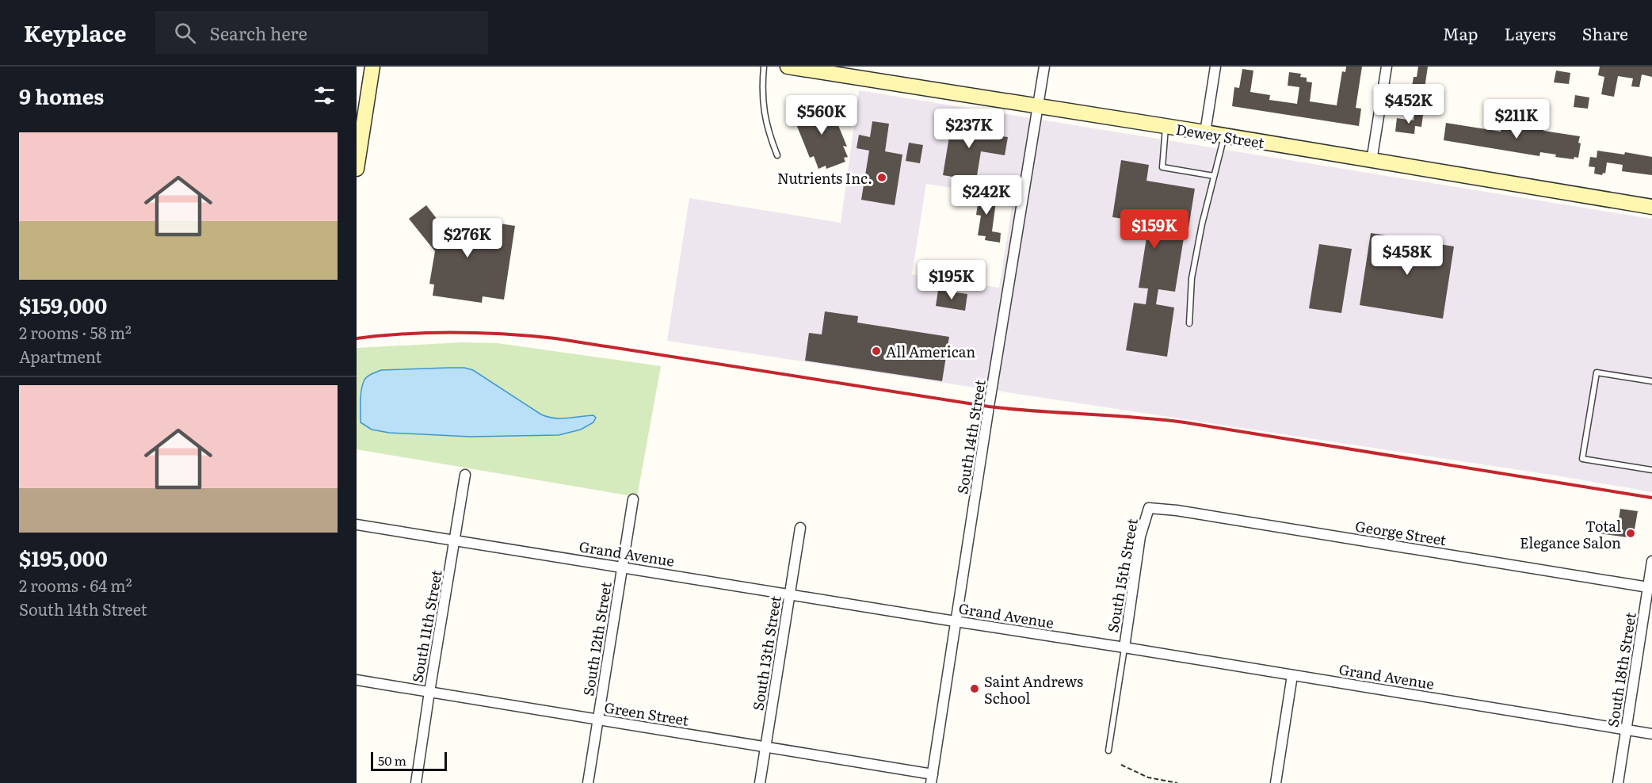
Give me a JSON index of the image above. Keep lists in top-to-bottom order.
{
  "streets": {
    "street": [
      "Dewey Street",
      "South 14th Street",
      "George Street",
      "Grand Avenue",
      "South 15th Street",
      "South 11th Street",
      "South 12th Street",
      "South 13th Street",
      "South 18th Street",
      "Green Street"
    ]
  },
  "crossings": [
    ["Dewey Street", "South 14th Street"],
    ["South 14th Street", "Grand Avenue"],
    ["South 14th Street", "Green Street"],
    ["George Street", "South 15th Street"],
    ["George Street", "South 18th Street"],
    ["Grand Avenue", "South 15th Street"],
    ["Grand Avenue", "South 11th Street"],
    ["Grand Avenue", "South 12th Street"],
    ["Grand Avenue", "South 13th Street"],
    ["Grand Avenue", "South 18th Street"],
    ["South 11th Street", "Green Street"],
    ["South 12th Street", "Green Street"],
    ["South 13th Street", "Green Street"]
  ],
  "places": [
    "Nutrients Inc.",
    "All American",
    "Total Elegance Salon",
    "Saint Andrews School"
  ],
  "scale_bar": "50 m",
  "page": {
    "header": "Keyplace",
    "search": "Search here",
    "nav": ["Map", "Layers", "Share"],
    "heading": "9 homes",
    "price": [
      "$452K",
      "$560K",
      "$211K",
      "$237K",
      "$242K",
      "$159K",
      "$276K",
      "$458K",
      "$195K"
    ],
    "list": [
      {
        "name": "$159,000",
        "note": "2 rooms · 58 m² · Apartment"
      },
      {
        "name": "$195,000",
        "note": "2 rooms · 64 m² · South 14th Street"
      }
    ],
    "scale": "50 m"
  }
}
